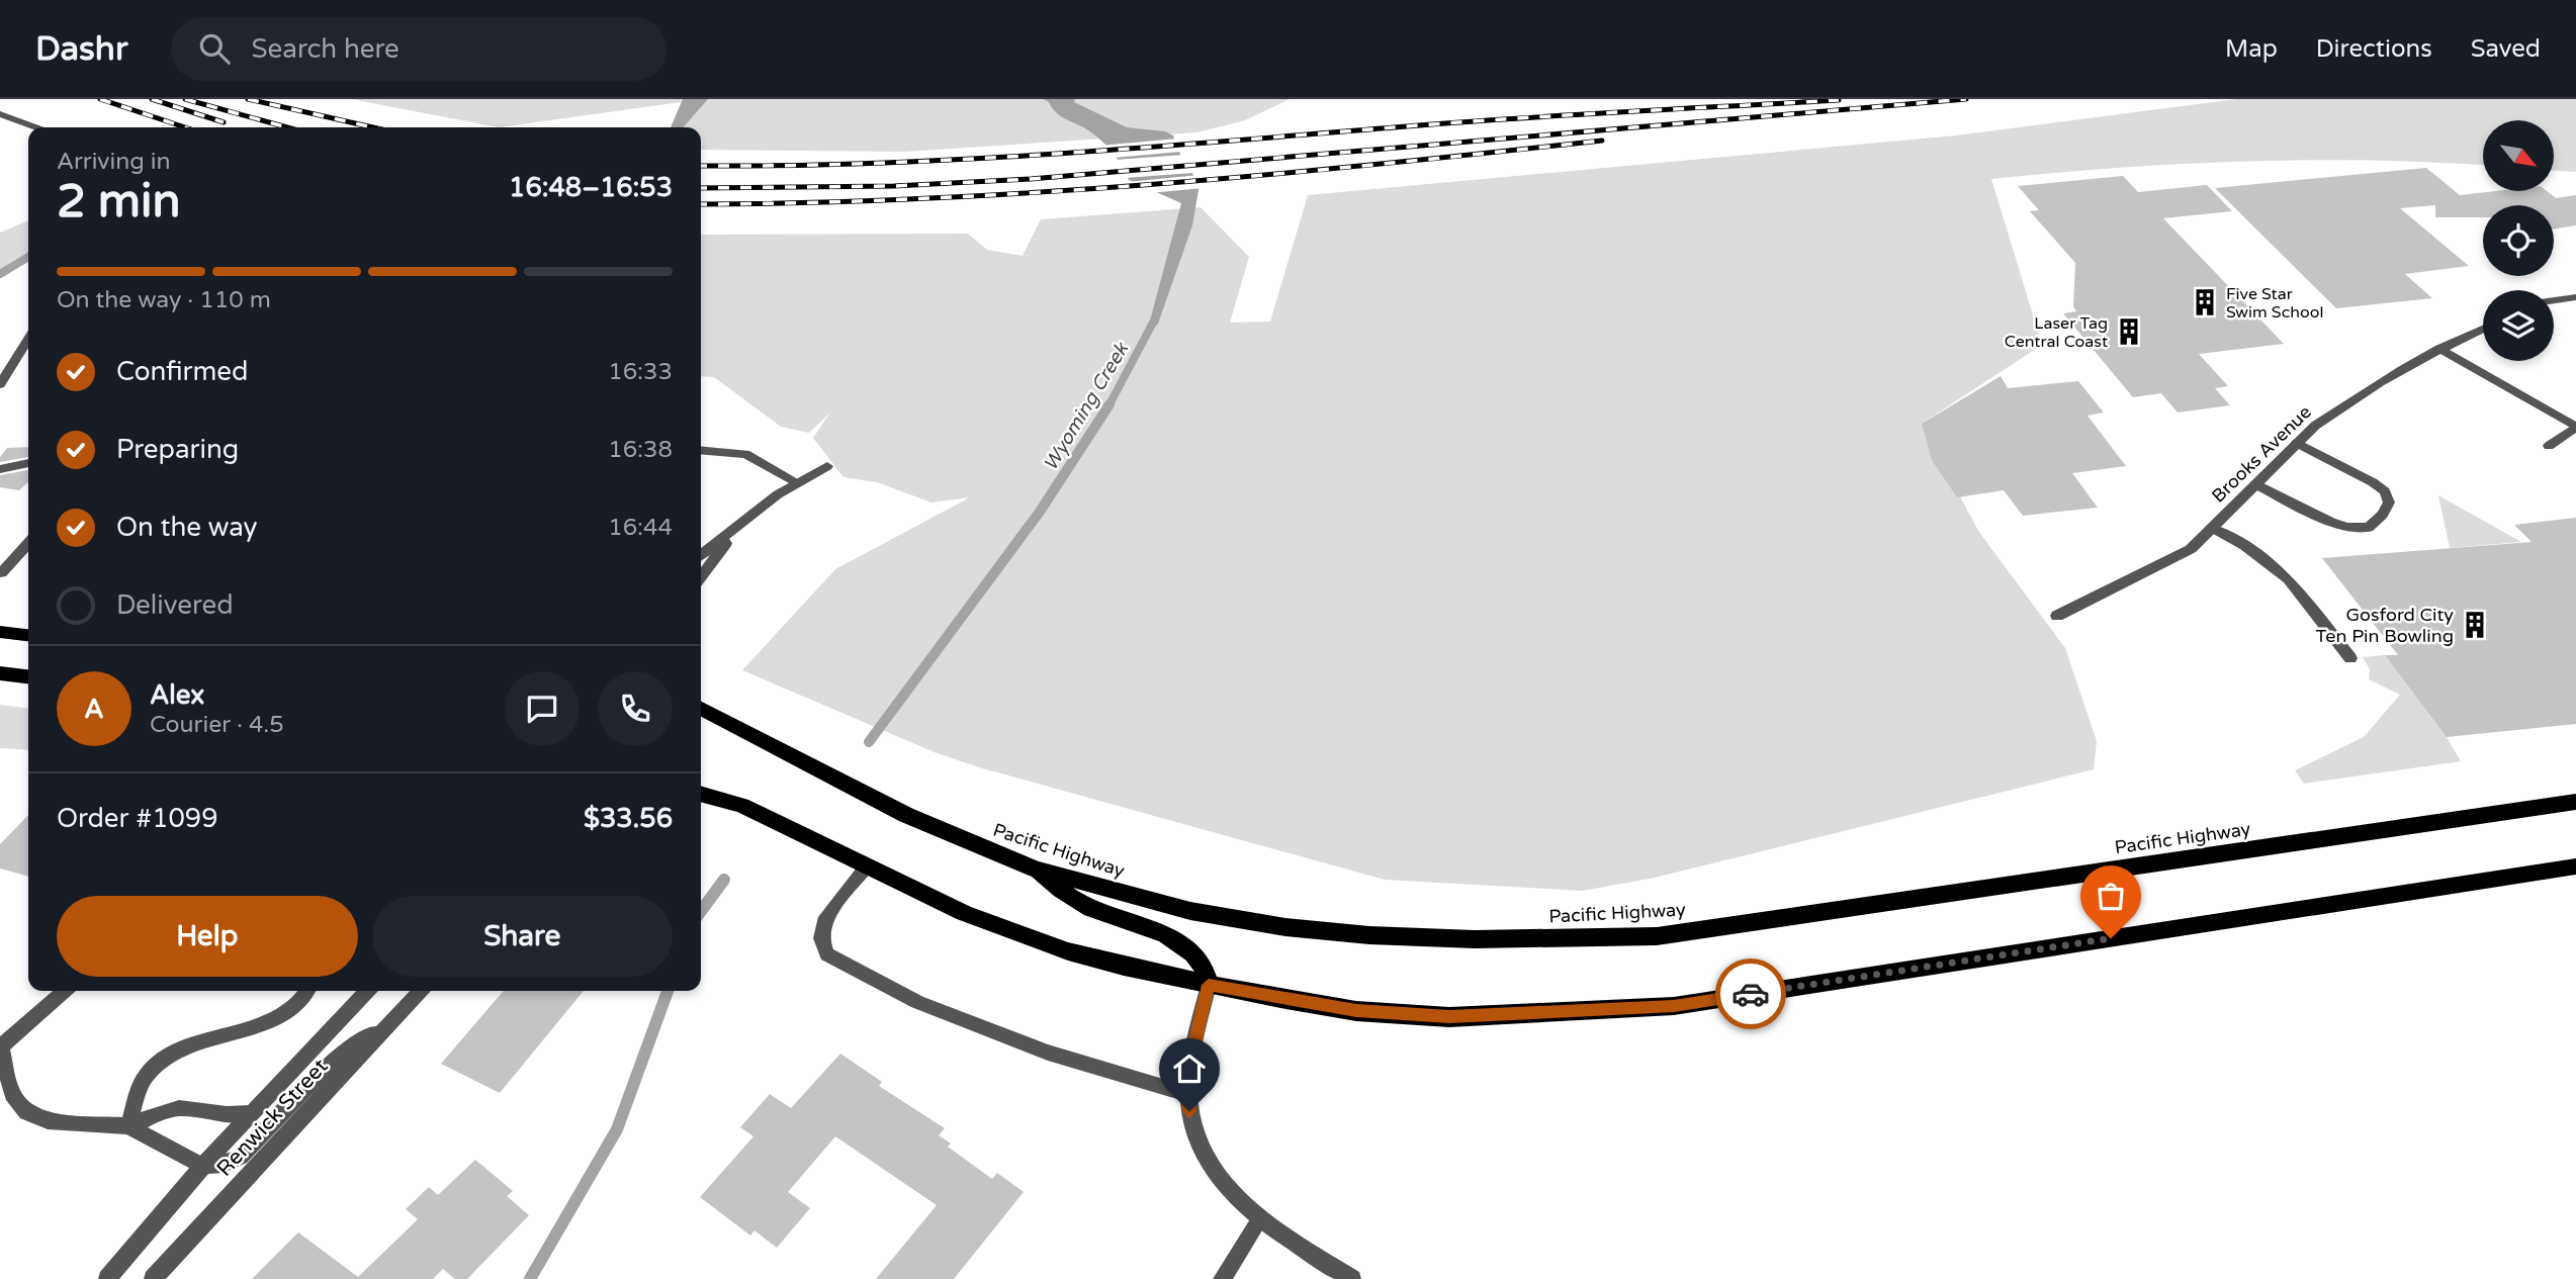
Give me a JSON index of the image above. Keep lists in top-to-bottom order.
{
  "streets": {
    "main road": ["Pacific Highway"],
    "street": ["Brooks Avenue", "Renwick Street"]
  },
  "water": ["Wyoming Creek"],
  "places": {
    "building": ["Five Star Swim School", "Laser Tag Central Coast", "Gosford City Ten Pin Bowling"]
  },
  "north": "bottom right",
  "page": {
    "header": "Dashr",
    "search": "Search here",
    "nav": ["Map", "Directions", "Saved"],
    "heading": ["2 min", "Arriving in", "16:48–16:53"],
    "panel": [
      "Alex",
      "Courier · 4.5",
      "Order #1099",
      "$33.56"
    ],
    "bar": "On the way · 110 m",
    "list": [
      ["Confirmed", "16:33"],
      ["Preparing", "16:38"],
      ["On the way", "16:44"],
      "Delivered"
    ],
    "round": "A",
    "buttons": ["Help", "Share"]
  }
}
